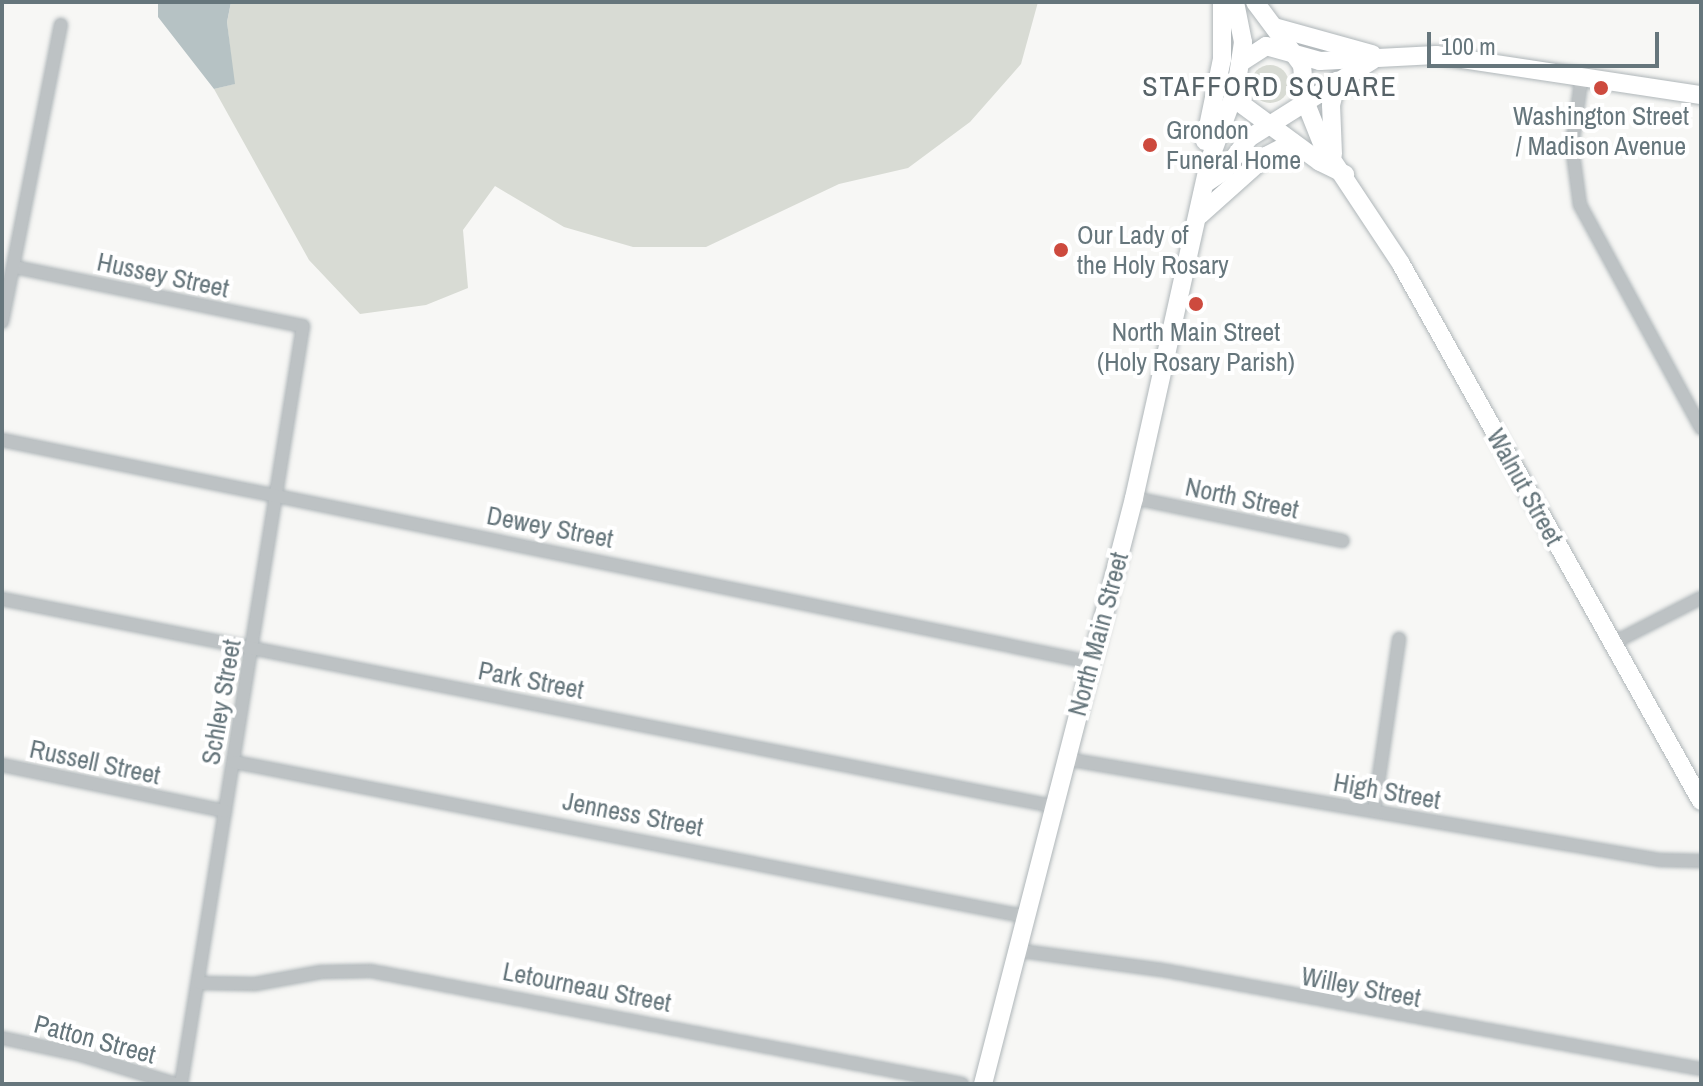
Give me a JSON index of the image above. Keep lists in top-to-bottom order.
{
  "streets": {
    "main road": ["Walnut Street", "North Main Street"],
    "street": [
      "Hussey Street",
      "North Street",
      "Dewey Street",
      "Park Street",
      "Schley Street",
      "Russell Street",
      "High Street",
      "Jenness Street",
      "Letourneau Street",
      "Willey Street",
      "Patton Street"
    ]
  },
  "crossings": [
    ["Hussey Street", "Schley Street"],
    ["Walnut Street", "North Main Street"],
    ["North Street", "North Main Street"],
    ["Dewey Street", "North Main Street"],
    ["Dewey Street", "Schley Street"],
    ["North Main Street", "Park Street"],
    ["North Main Street", "High Street"],
    ["North Main Street", "Jenness Street"],
    ["North Main Street", "Willey Street"],
    ["Park Street", "Schley Street"],
    ["Schley Street", "Russell Street"],
    ["Schley Street", "Jenness Street"],
    ["Schley Street", "Letourneau Street"],
    ["Schley Street", "Patton Street"]
  ],
  "districts": ["STAFFORD SQUARE"],
  "places": [
    "Washington Street / Madison Avenue",
    "Grondon Funeral Home",
    "Our Lady of the Holy Rosary",
    "North Main Street (Holy Rosary Parish)"
  ],
  "scale_bar": "100 m"
}
